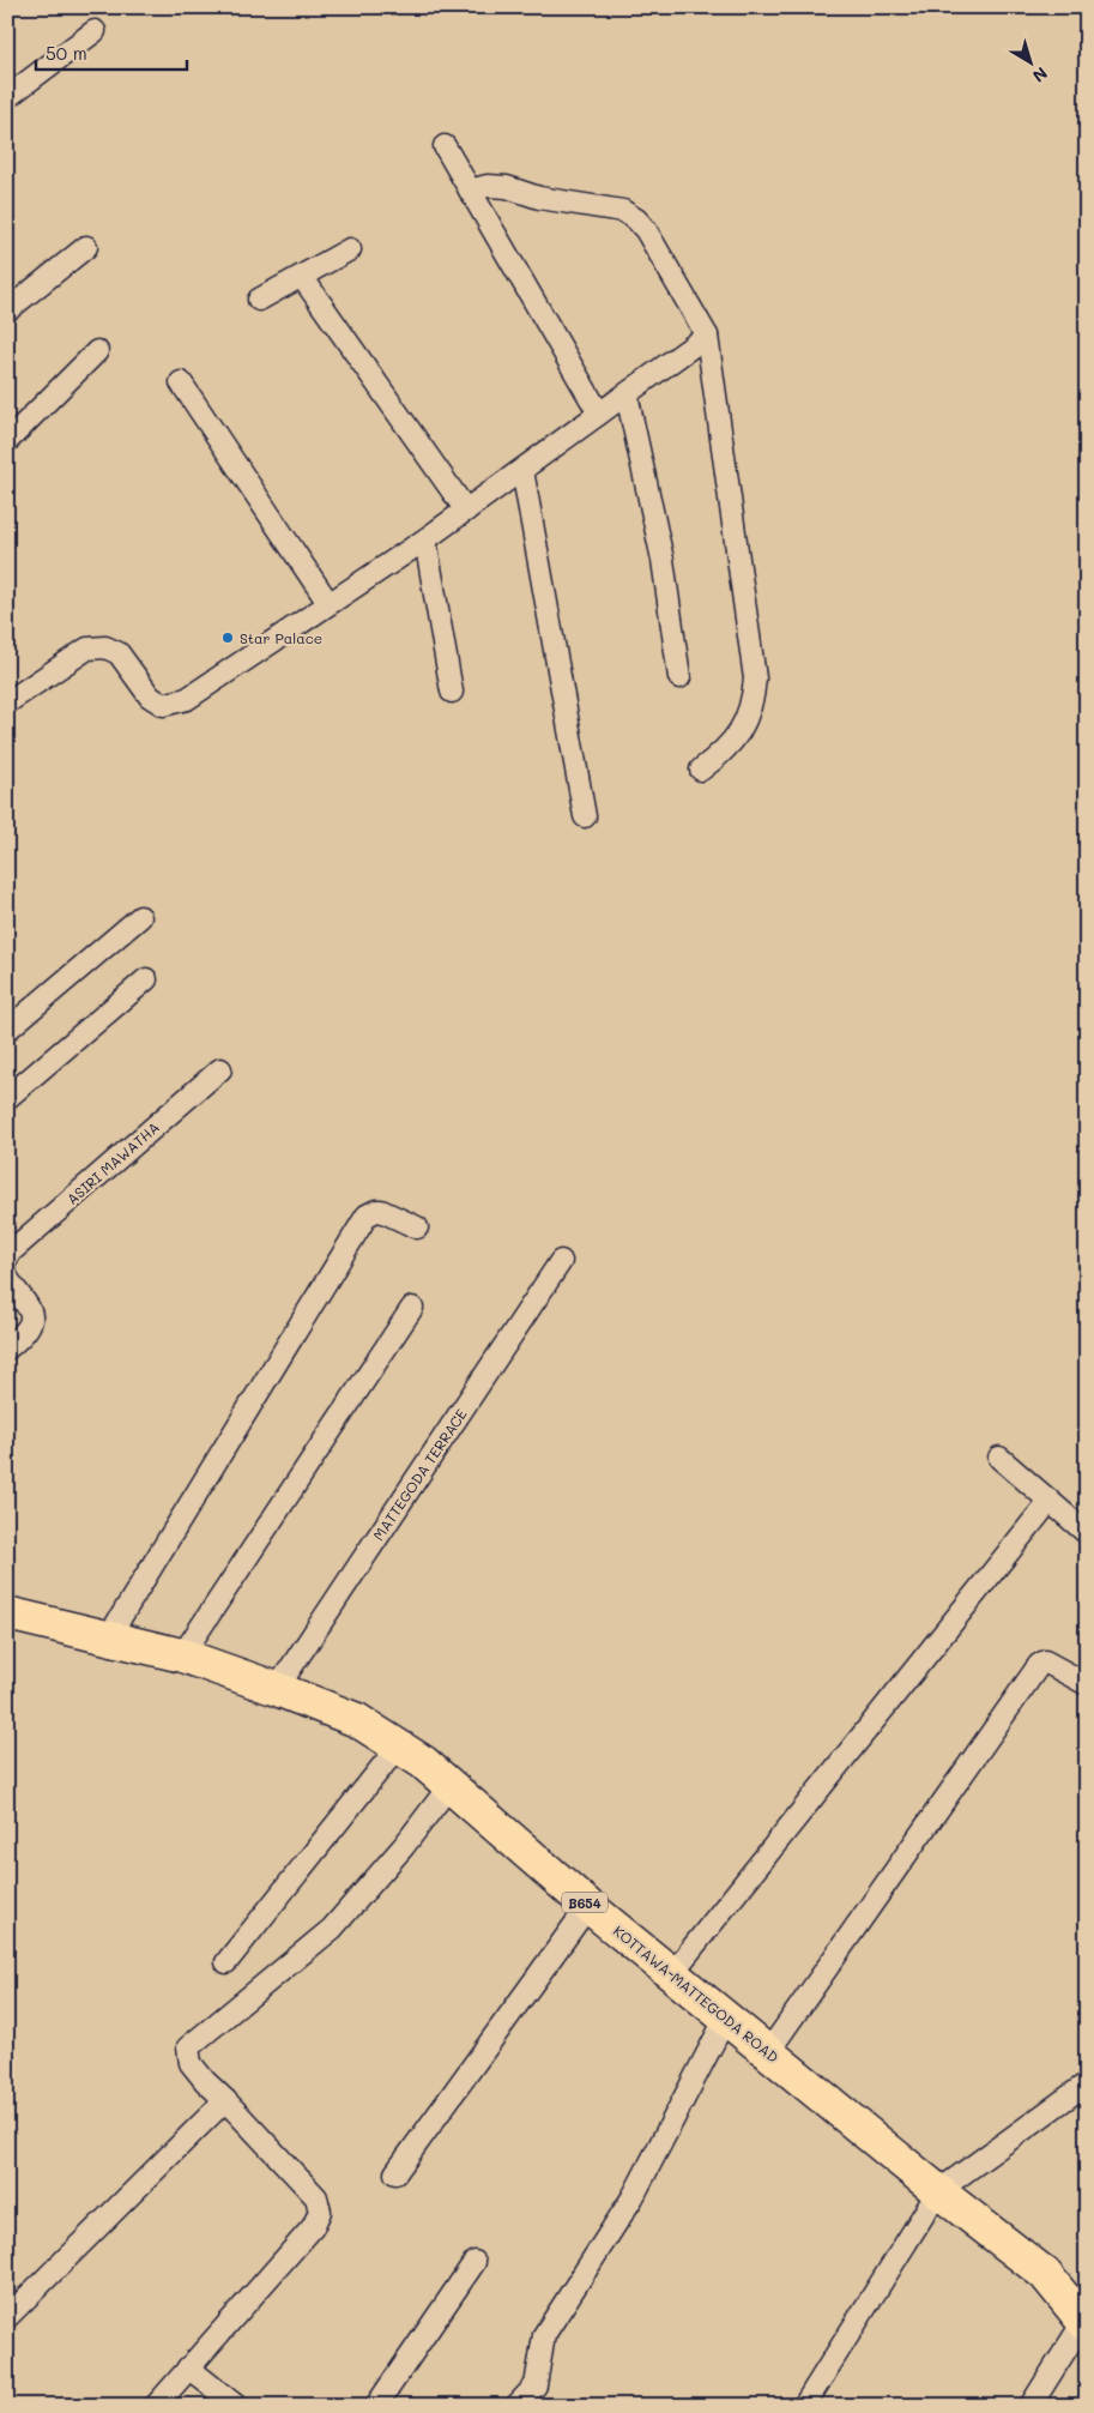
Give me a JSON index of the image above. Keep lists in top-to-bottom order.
{
  "streets": {
    "main road": ["B654", "KOTTAWA-MATTEGODA ROAD"],
    "street": ["ASIRI MAWATHA", "MATTEGODA TERRACE"]
  },
  "crossings": [
    ["MATTEGODA TERRACE", "KOTTAWA-MATTEGODA ROAD"]
  ],
  "places": ["Star Palace"],
  "scale_bar": "50 m",
  "north": "bottom right"
}
